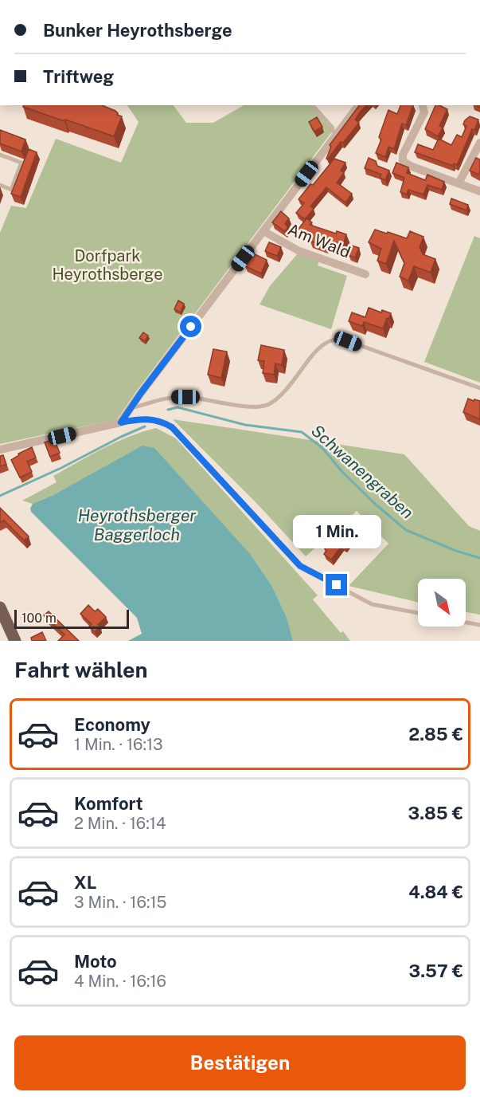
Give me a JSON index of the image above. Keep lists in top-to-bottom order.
{
  "streets": {
    "street": ["Am Wald"]
  },
  "water": ["Schwanengraben", "Heyrothsberger Baggerloch"],
  "parks": ["Dorfpark Heyrothsberge"],
  "scale_bar": "100 m",
  "north": "bottom right",
  "page": {
    "banner": ["Bunker Heyrothsberge", "Triftweg"],
    "bubble": "1 Min.",
    "scale": "100 m",
    "heading": "Fahrt wählen",
    "list": [
      {
        "name": "Economy",
        "note": "1 Min. · 16:13",
        "value": "2.85 €"
      },
      {
        "name": "Komfort",
        "note": "2 Min. · 16:14",
        "value": "3.85 €"
      },
      {
        "name": "XL",
        "note": "3 Min. · 16:15",
        "value": "4.84 €"
      },
      {
        "name": "Moto",
        "note": "4 Min. · 16:16",
        "value": "3.57 €"
      }
    ],
    "buttons": "Bestätigen"
  }
}
